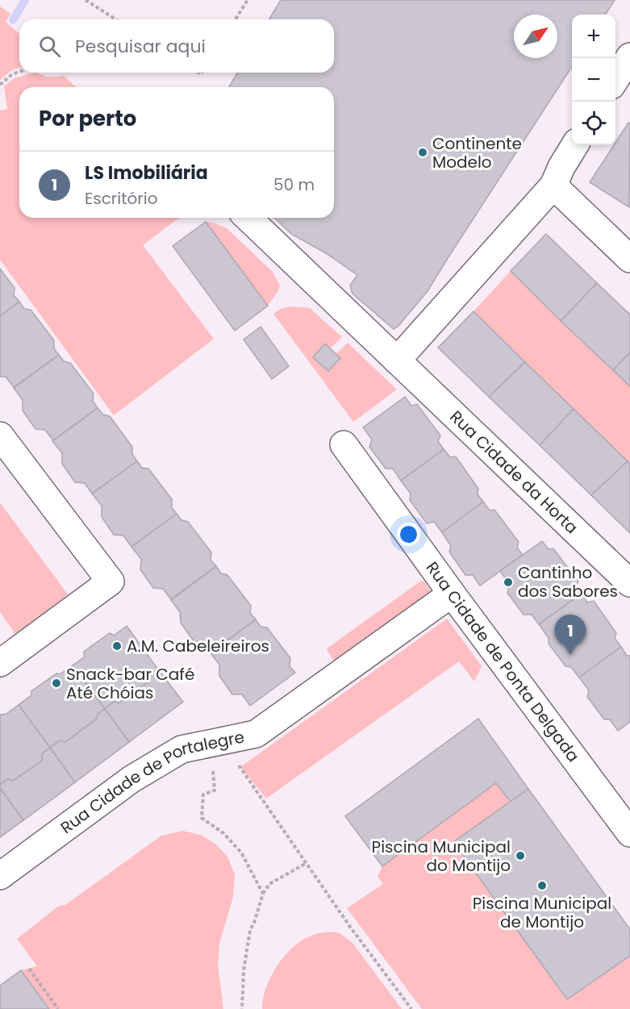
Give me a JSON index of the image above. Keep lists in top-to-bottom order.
{
  "streets": {
    "street": ["Rua Cidade da Horta", "Rua Cidade de Ponta Delgada", "Rua Cidade de Portalegre"]
  },
  "crossings": [
    ["Rua Cidade de Ponta Delgada", "Rua Cidade de Portalegre"]
  ],
  "places": [
    "Continente Modelo",
    "Cantinho dos Sabores",
    "A.M. Cabeleireiros",
    "Snack-bar Café Até Chóias",
    "Piscina Municipal do Montijo",
    "Piscina Municipal de Montijo"
  ],
  "north": "top right",
  "page": {
    "map_buttons": ["+", "−"],
    "search": "Pesquisar aqui",
    "heading": "Por perto",
    "list": [
      {
        "mark": "1",
        "name": "LS Imobiliária",
        "note": "Escritório",
        "value": "50 m"
      }
    ],
    "pins": "1"
  }
}
